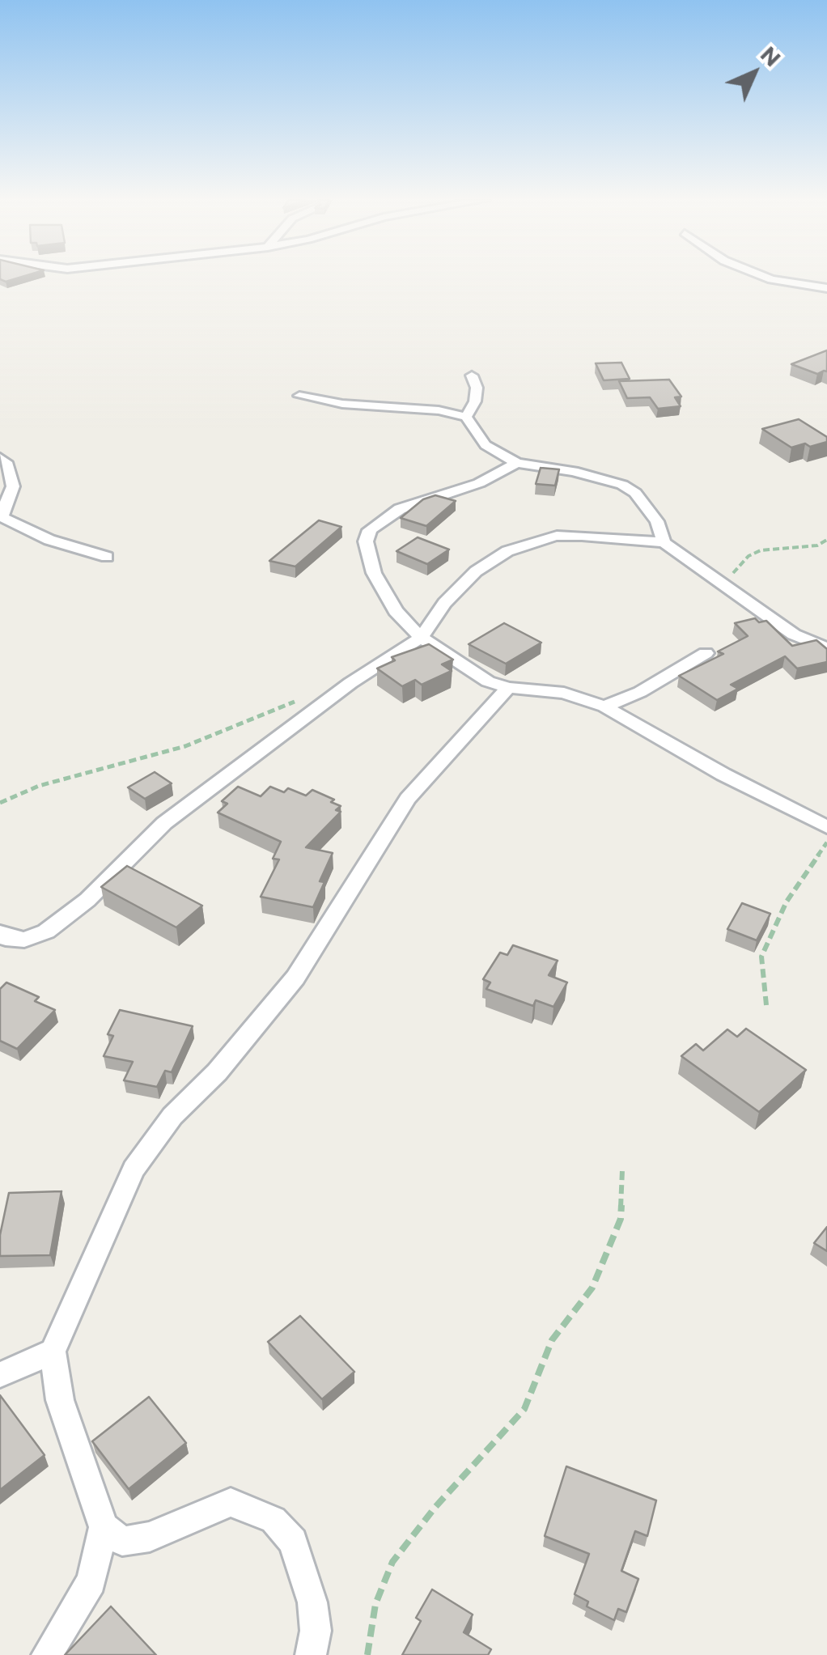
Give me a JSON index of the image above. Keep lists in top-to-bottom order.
{
  "north": "top right"
}
